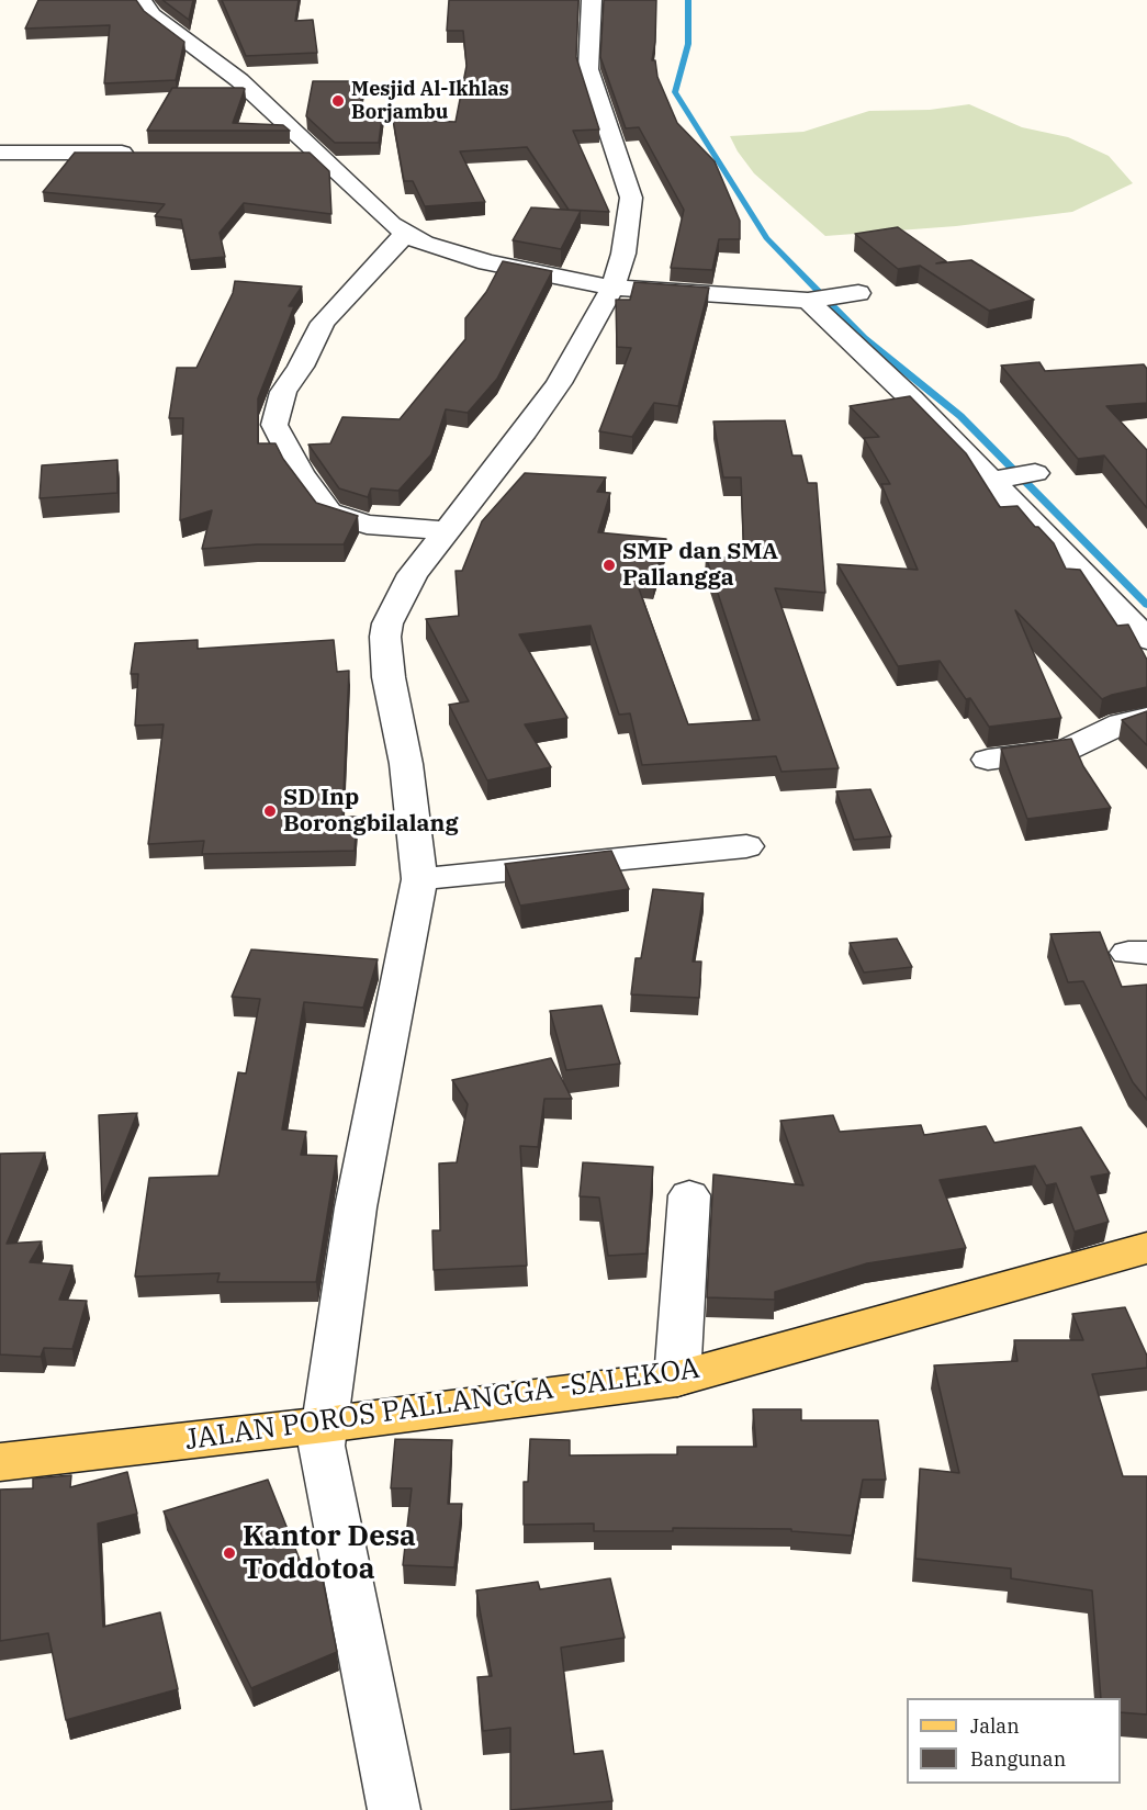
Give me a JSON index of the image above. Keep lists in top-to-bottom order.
{
  "streets": {
    "main road": ["JALAN POROS PALLANGGA -SALEKOA"]
  },
  "places": [
    "Mesjid Al-Ikhlas Borjambu",
    "SMP dan SMA Pallangga",
    "SD Inp Borongbilalang",
    "Kantor Desa Toddotoa"
  ],
  "legend": ["Jalan", "Bangunan"]
}
